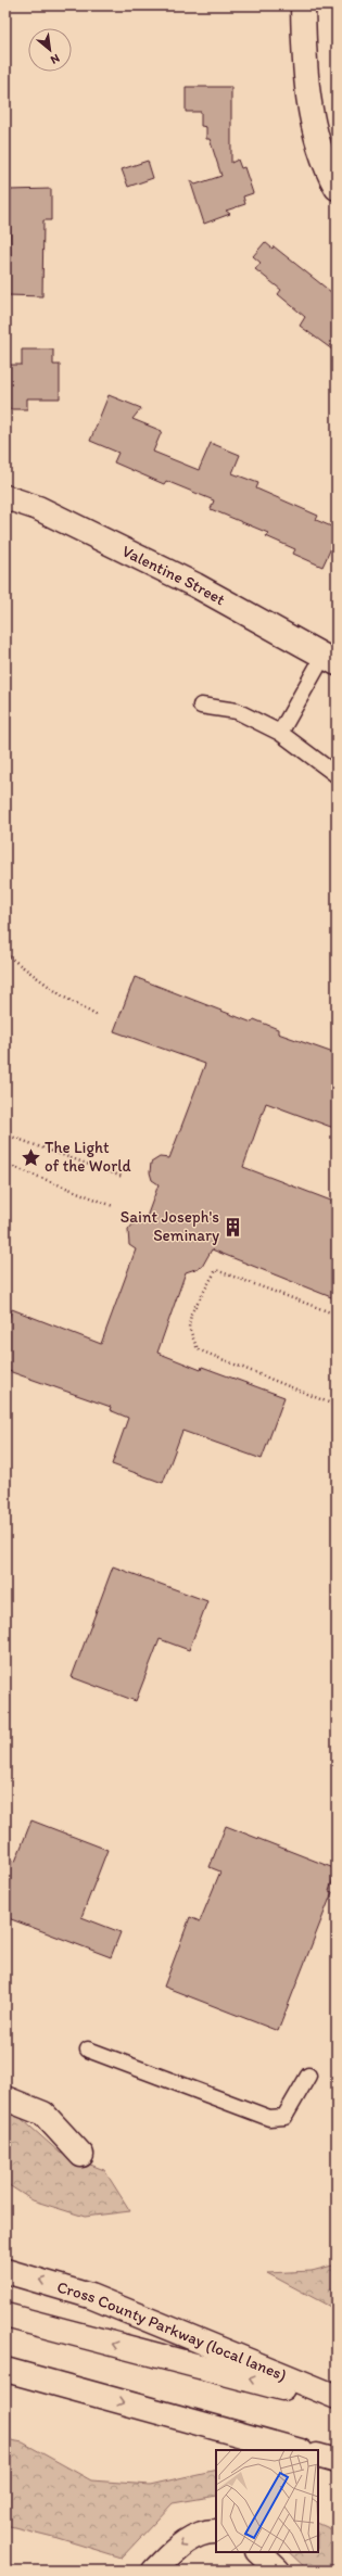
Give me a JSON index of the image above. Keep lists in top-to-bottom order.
{
  "streets": {
    "main road": ["Valentine Street", "Cross County Parkway (local lanes)"]
  },
  "places": {
    "place": ["The Light of the World"],
    "building": ["Saint Joseph's Seminary"]
  },
  "north": "bottom right"
}
